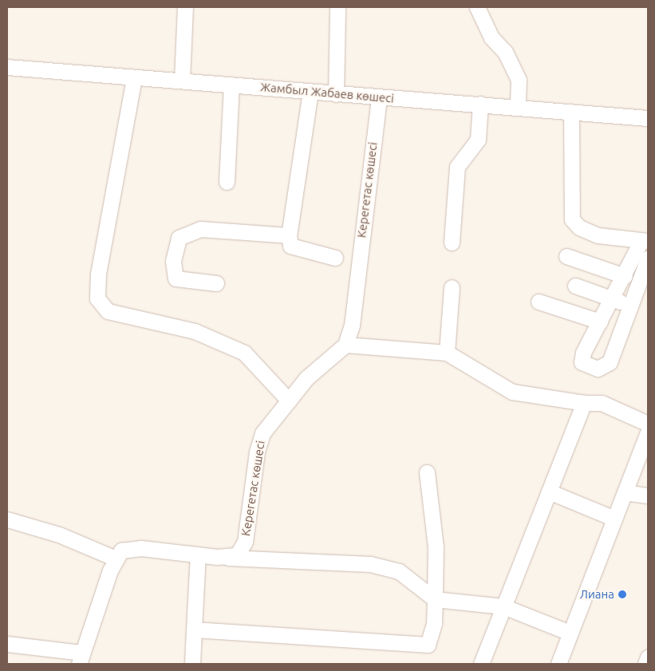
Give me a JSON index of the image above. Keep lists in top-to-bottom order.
{
  "streets": {
    "street": ["Жамбыл Жабаев көшесі", "Керегетас көшесі"]
  },
  "crossings": [
    ["Жамбыл Жабаев көшесі", "Керегетас көшесі"]
  ],
  "places": ["Лиана"]
}
